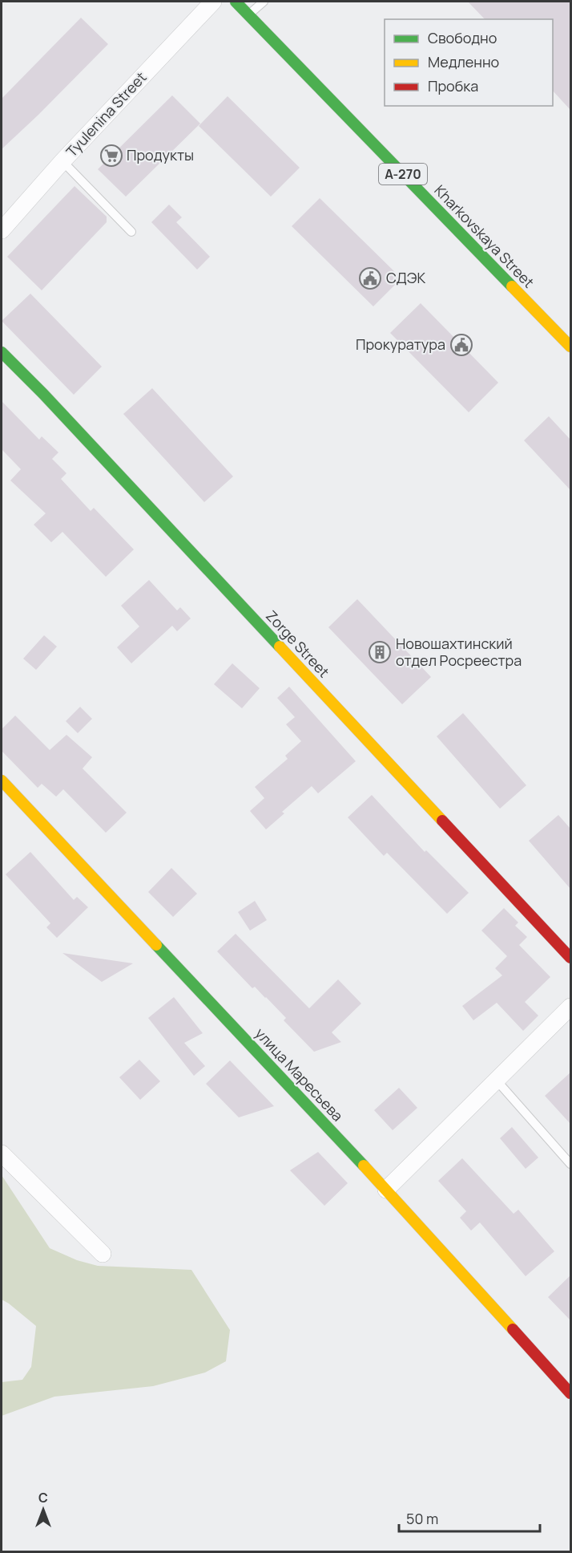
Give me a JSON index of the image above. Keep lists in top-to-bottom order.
{
  "streets": {
    "main road": [
      "А-270",
      "Kharkovskaya Street",
      "Zorge Street",
      "улица Маресьева"
    ],
    "street": ["Tyulenina Street"]
  },
  "places": {
    "supermarket": ["Продукты"],
    "public building": ["СДЭК", "Прокуратура"],
    "building": ["Новошахтинский отдел Росреестра"]
  },
  "legend": ["Свободно", "Медленно", "Пробка"],
  "scale_bar": "50 m",
  "north": "top"
}
